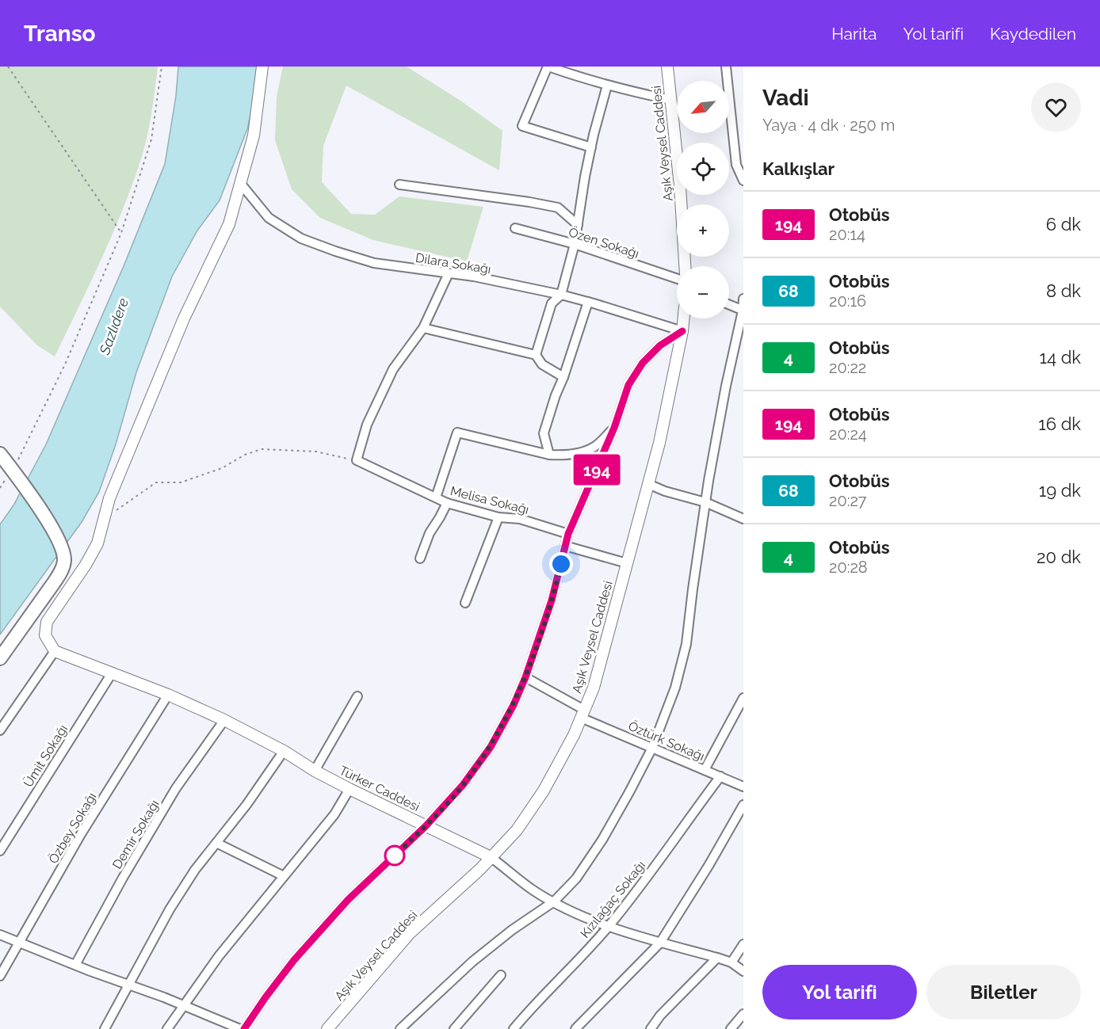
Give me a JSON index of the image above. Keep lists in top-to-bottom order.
{
  "streets": {
    "street": [
      "Aşık Veysel Caddesi",
      "Özen Sokağı",
      "Dilara Sokağı",
      "Melisa Sokağı",
      "Öztürk Sokağı",
      "Ümit Sokağı",
      "Türker Caddesi",
      "Özbey Sokağı",
      "Demir Sokağı",
      "Kızılağaç Sokağı"
    ]
  },
  "crossings": [
    ["Aşık Veysel Caddesi", "Dilara Sokağı"],
    ["Aşık Veysel Caddesi", "Öztürk Sokağı"],
    ["Aşık Veysel Caddesi", "Türker Caddesi"],
    ["Öztürk Sokağı", "Kızılağaç Sokağı"],
    ["Ümit Sokağı", "Türker Caddesi"],
    ["Türker Caddesi", "Özbey Sokağı"],
    ["Türker Caddesi", "Demir Sokağı"],
    ["Türker Caddesi", "Kızılağaç Sokağı"]
  ],
  "water": ["Sazlıdere"],
  "lines": ["bus line 194"],
  "north": "bottom left",
  "page": {
    "header": "Transo",
    "nav": ["Harita", "Yol tarifi", "Kaydedilen"],
    "on_map": "194",
    "heading": [
      ["Vadi", "Yaya · 4 dk · 250 m"],
      "Kalkışlar"
    ],
    "map_buttons": ["+", "−"],
    "list": [
      {
        "mark": "194",
        "name": "Otobüs",
        "note": "20:14",
        "value": "6 dk"
      },
      {
        "mark": "68",
        "name": "Otobüs",
        "note": "20:16",
        "value": "8 dk"
      },
      {
        "mark": "4",
        "name": "Otobüs",
        "note": "20:22",
        "value": "14 dk"
      },
      {
        "mark": "194",
        "name": "Otobüs",
        "note": "20:24",
        "value": "16 dk"
      },
      {
        "mark": "68",
        "name": "Otobüs",
        "note": "20:27",
        "value": "19 dk"
      },
      {
        "mark": "4",
        "name": "Otobüs",
        "note": "20:28",
        "value": "20 dk"
      }
    ],
    "buttons": ["Yol tarifi", "Biletler"]
  }
}
